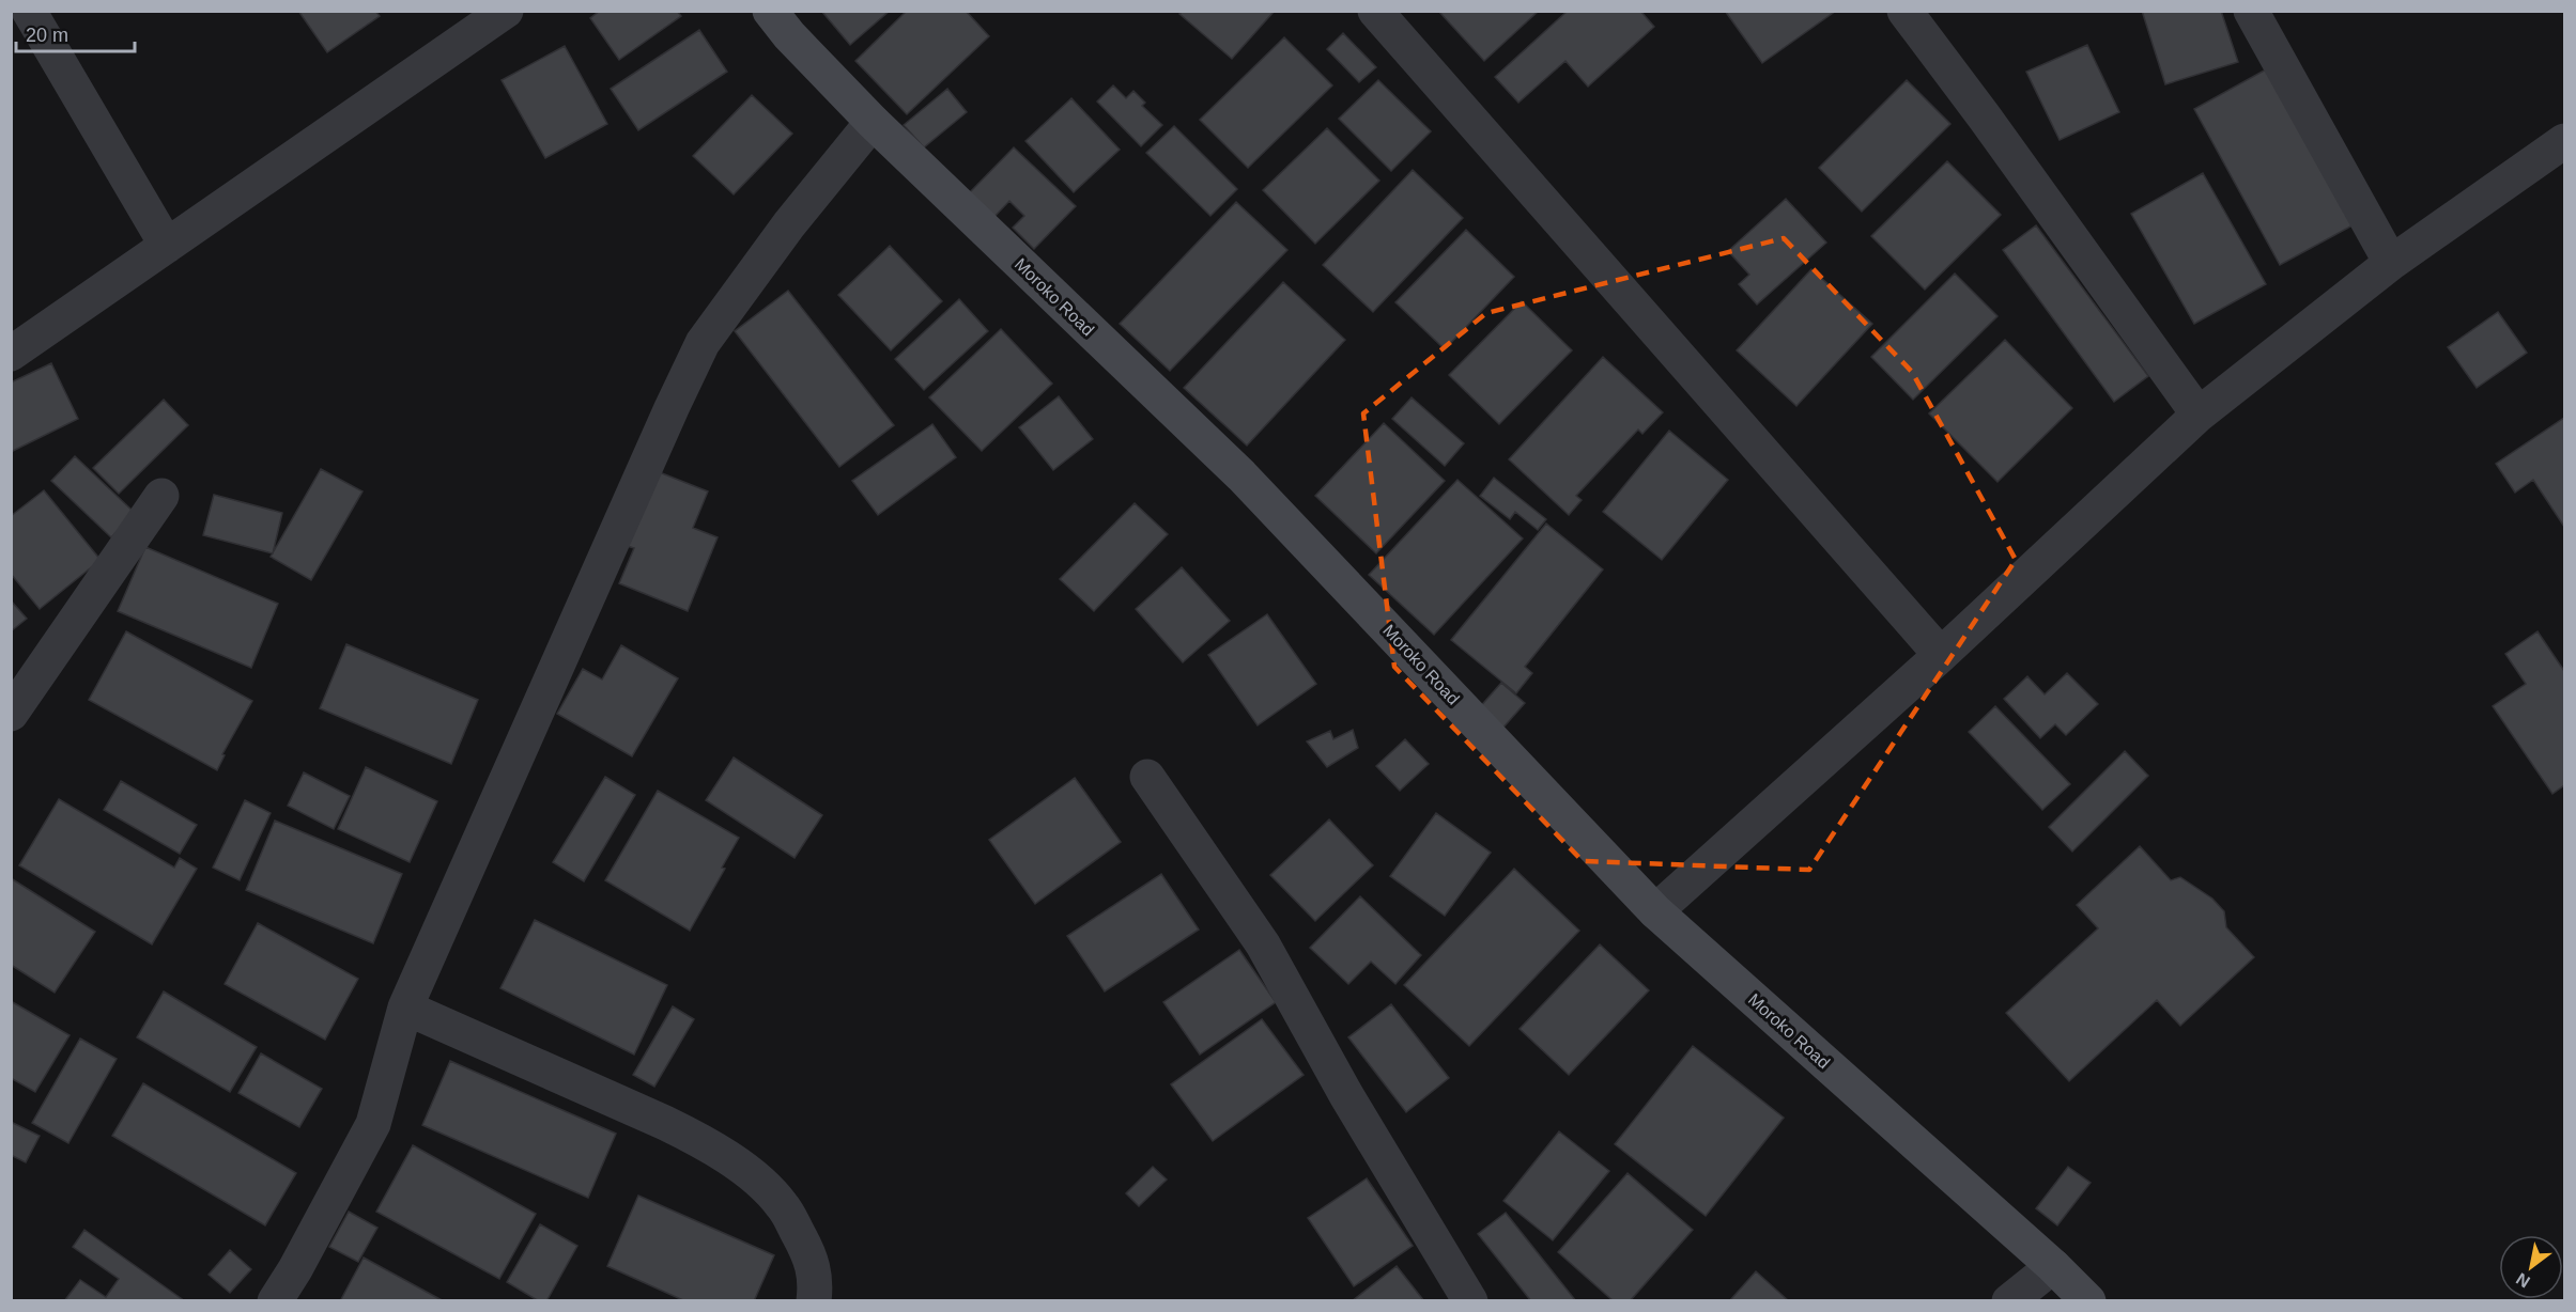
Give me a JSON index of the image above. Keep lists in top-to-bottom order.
{
  "streets": {
    "street": ["Moroko Road"]
  },
  "scale_bar": "20 m",
  "north": "bottom left"
}
